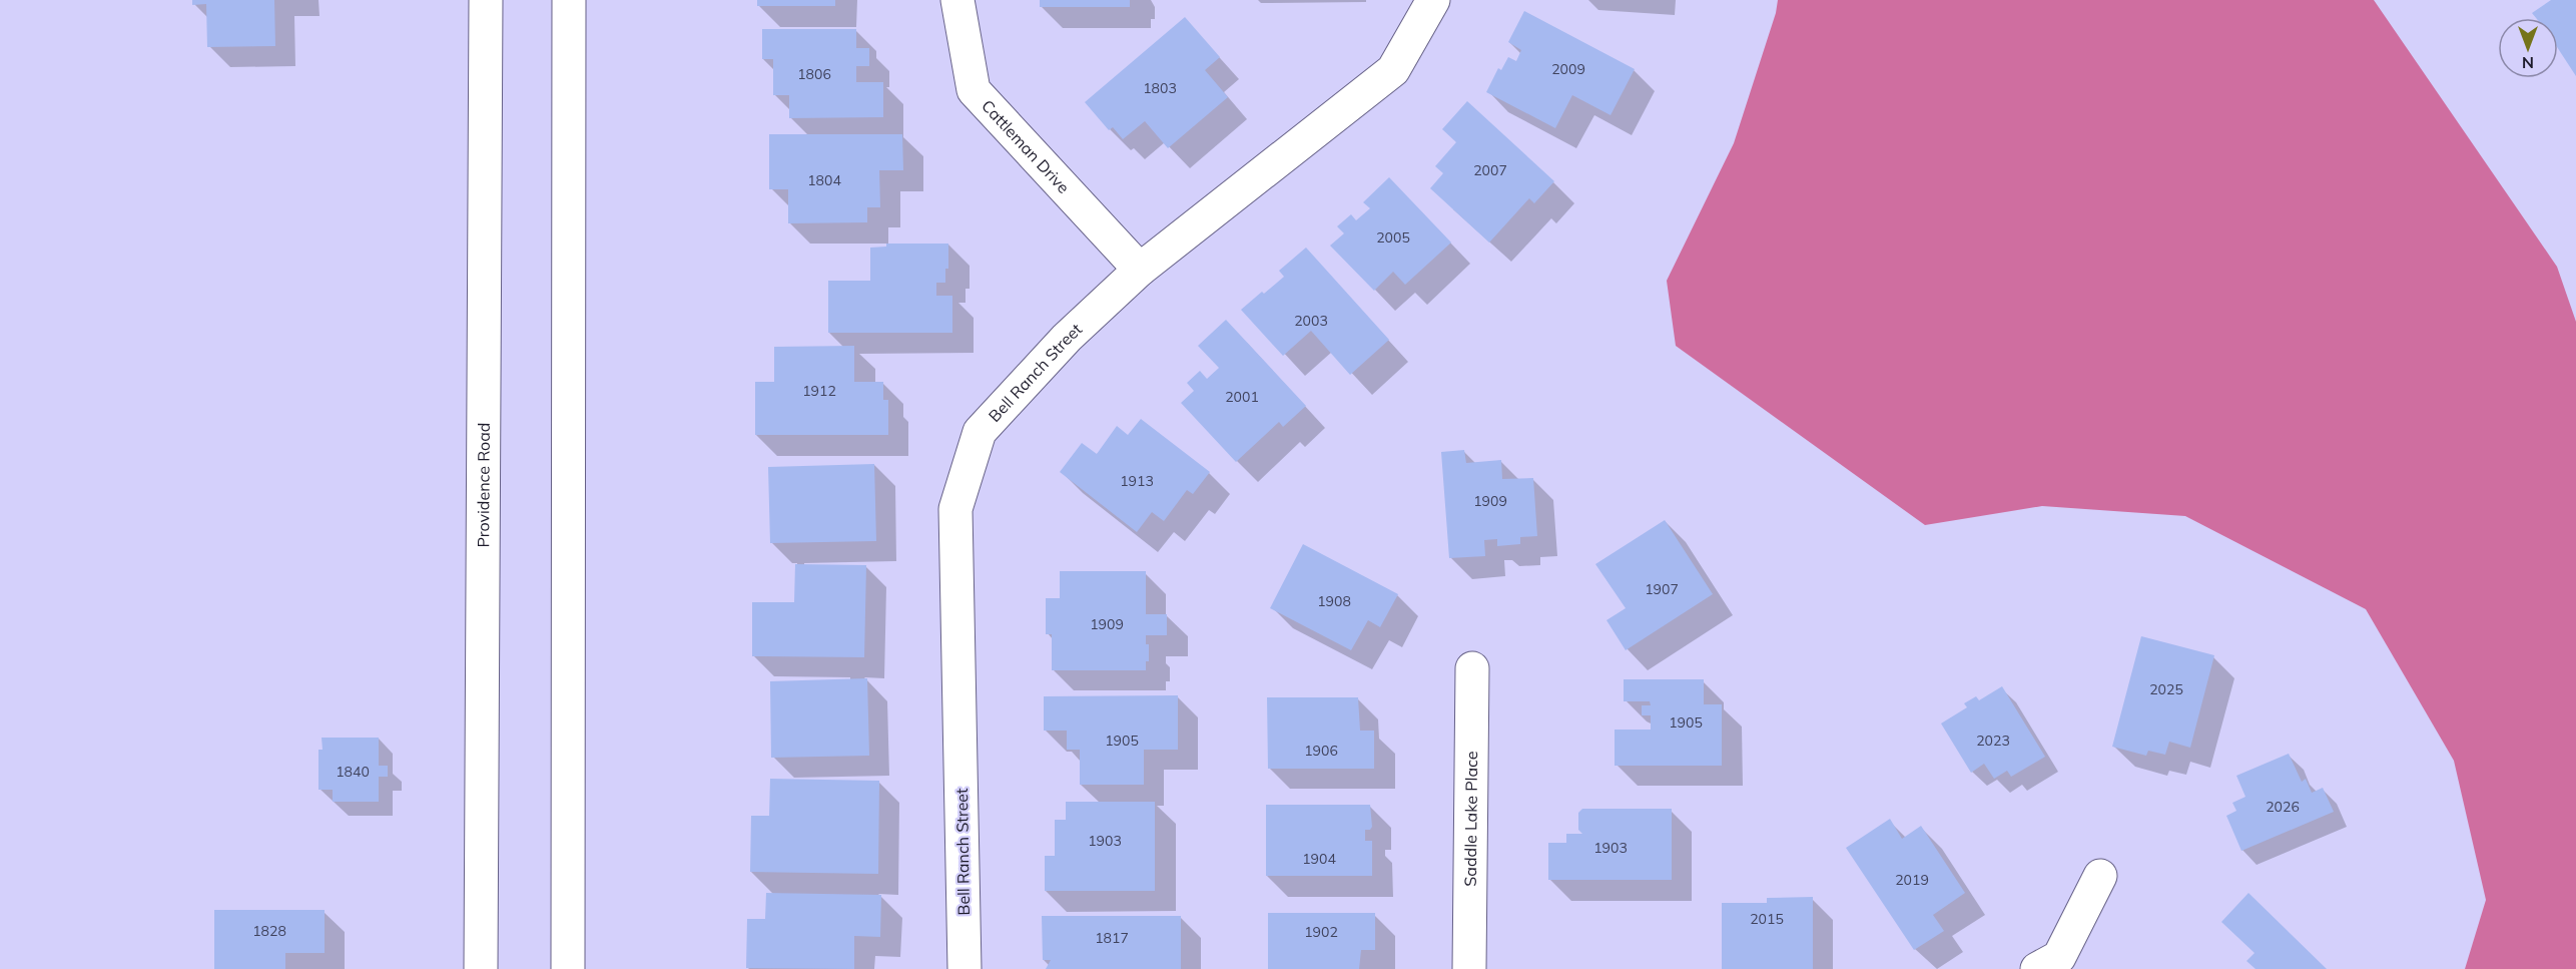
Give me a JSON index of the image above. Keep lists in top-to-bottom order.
{
  "streets": {
    "main road": [
      "Cattleman Drive",
      "Bell Ranch Street",
      "Providence Road",
      "Saddle Lake Place"
    ]
  },
  "crossings": [
    ["Cattleman Drive", "Bell Ranch Street"]
  ],
  "house_numbers": [
    "2009",
    "1806",
    "1803",
    "2007",
    "1804",
    "2005",
    "2003",
    "1912",
    "2001",
    "1913",
    "1909",
    "1907",
    "1908",
    "1909",
    "2025",
    "1905",
    "1905",
    "2023",
    "1906",
    "1840",
    "2026",
    "1903",
    "1903",
    "1904",
    "2019",
    "2015",
    "1828",
    "1902",
    "1817"
  ],
  "north": "bottom"
}
